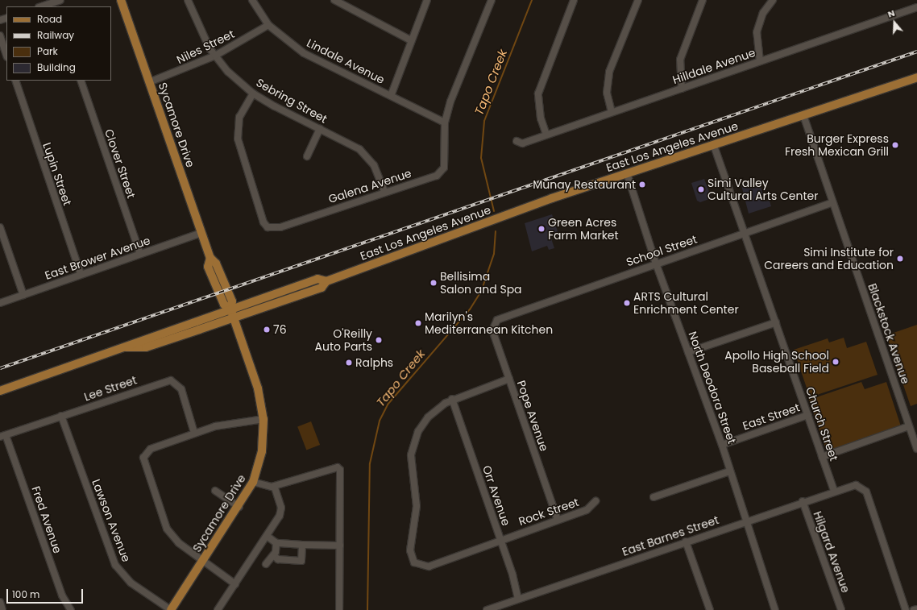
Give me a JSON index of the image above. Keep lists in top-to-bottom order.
{
  "streets": {
    "main road": ["Sycamore Drive", "East Los Angeles Avenue"],
    "street": [
      "Niles Street",
      "Lindale Avenue",
      "Hilldale Avenue",
      "Sebring Street",
      "Clover Street",
      "Lupin Street",
      "Galena Avenue",
      "School Street",
      "East Brower Avenue",
      "Blackstock Avenue",
      "North Deodora Street",
      "Lee Street",
      "Pope Avenue",
      "East Street",
      "Church Street",
      "Orr Avenue",
      "Rock Street",
      "Fred Avenue",
      "Lawson Avenue",
      "East Barnes Street",
      "Hilgard Avenue"
    ]
  },
  "crossings": [
    ["Niles Street", "Lindale Avenue"],
    ["Niles Street", "Sebring Street"],
    ["Niles Street", "Sycamore Drive"],
    ["Lindale Avenue", "Galena Avenue"],
    ["Sebring Street", "Galena Avenue"],
    ["Sycamore Drive", "East Los Angeles Avenue"],
    ["Sycamore Drive", "East Brower Avenue"],
    ["Sycamore Drive", "Lawson Avenue"],
    ["East Los Angeles Avenue", "Blackstock Avenue"],
    ["East Los Angeles Avenue", "North Deodora Street"],
    ["East Los Angeles Avenue", "Church Street"],
    ["Clover Street", "East Brower Avenue"],
    ["Lupin Street", "East Brower Avenue"],
    ["School Street", "Blackstock Avenue"],
    ["School Street", "North Deodora Street"],
    ["School Street", "Pope Avenue"],
    ["School Street", "Church Street"],
    ["North Deodora Street", "East Street"],
    ["North Deodora Street", "East Barnes Street"],
    ["Lee Street", "Fred Avenue"],
    ["Lee Street", "Lawson Avenue"],
    ["Pope Avenue", "Rock Street"],
    ["East Street", "Church Street"],
    ["Church Street", "East Barnes Street"],
    ["Orr Avenue", "Rock Street"],
    ["Orr Avenue", "East Barnes Street"],
    ["East Barnes Street", "Hilgard Avenue"]
  ],
  "water": ["Tapo Creek"],
  "places": [
    "Burger Express Fresh Mexican Grill",
    "Munay Restaurant",
    "Simi Valley Cultural Arts Center",
    "Green Acres Farm Market",
    "Simi Institute for Careers and Education",
    "Bellisima Salon and Spa",
    "ARTS Cultural Enrichment Center",
    "Marilyn's Mediterranean Kitchen",
    "76",
    "O'Reilly Auto Parts",
    "Apollo High School Baseball Field",
    "Ralphs"
  ],
  "legend": [
    "Road",
    "Railway",
    "Park",
    "Building"
  ],
  "scale_bar": "100 m",
  "north": "top"
}
